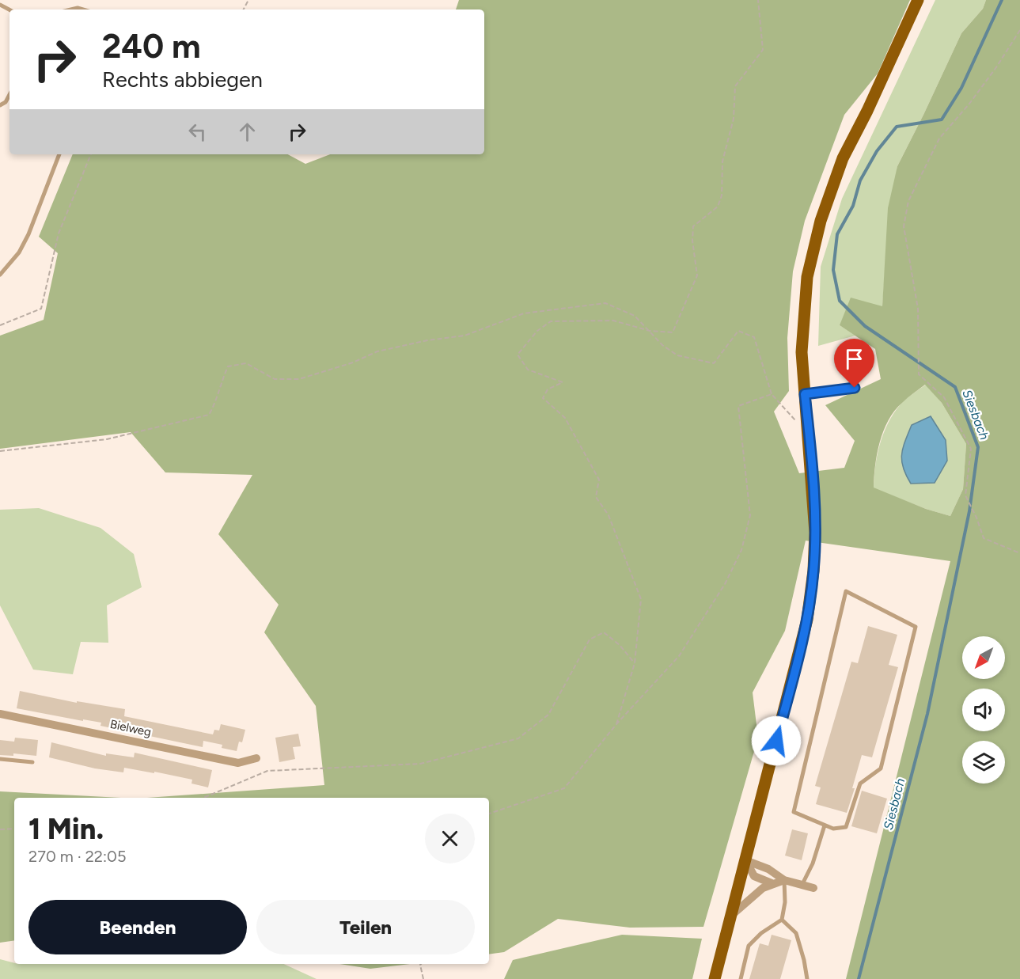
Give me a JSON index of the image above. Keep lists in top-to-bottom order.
{
  "streets": {
    "street": ["Bielweg"]
  },
  "water": ["Siesbach"],
  "north": "bottom left",
  "page": {
    "turn": ["240 m", "Rechts abbiegen"],
    "heading": ["1 Min.", "270 m · 22:05"],
    "buttons": ["Beenden", "Teilen"]
  }
}
